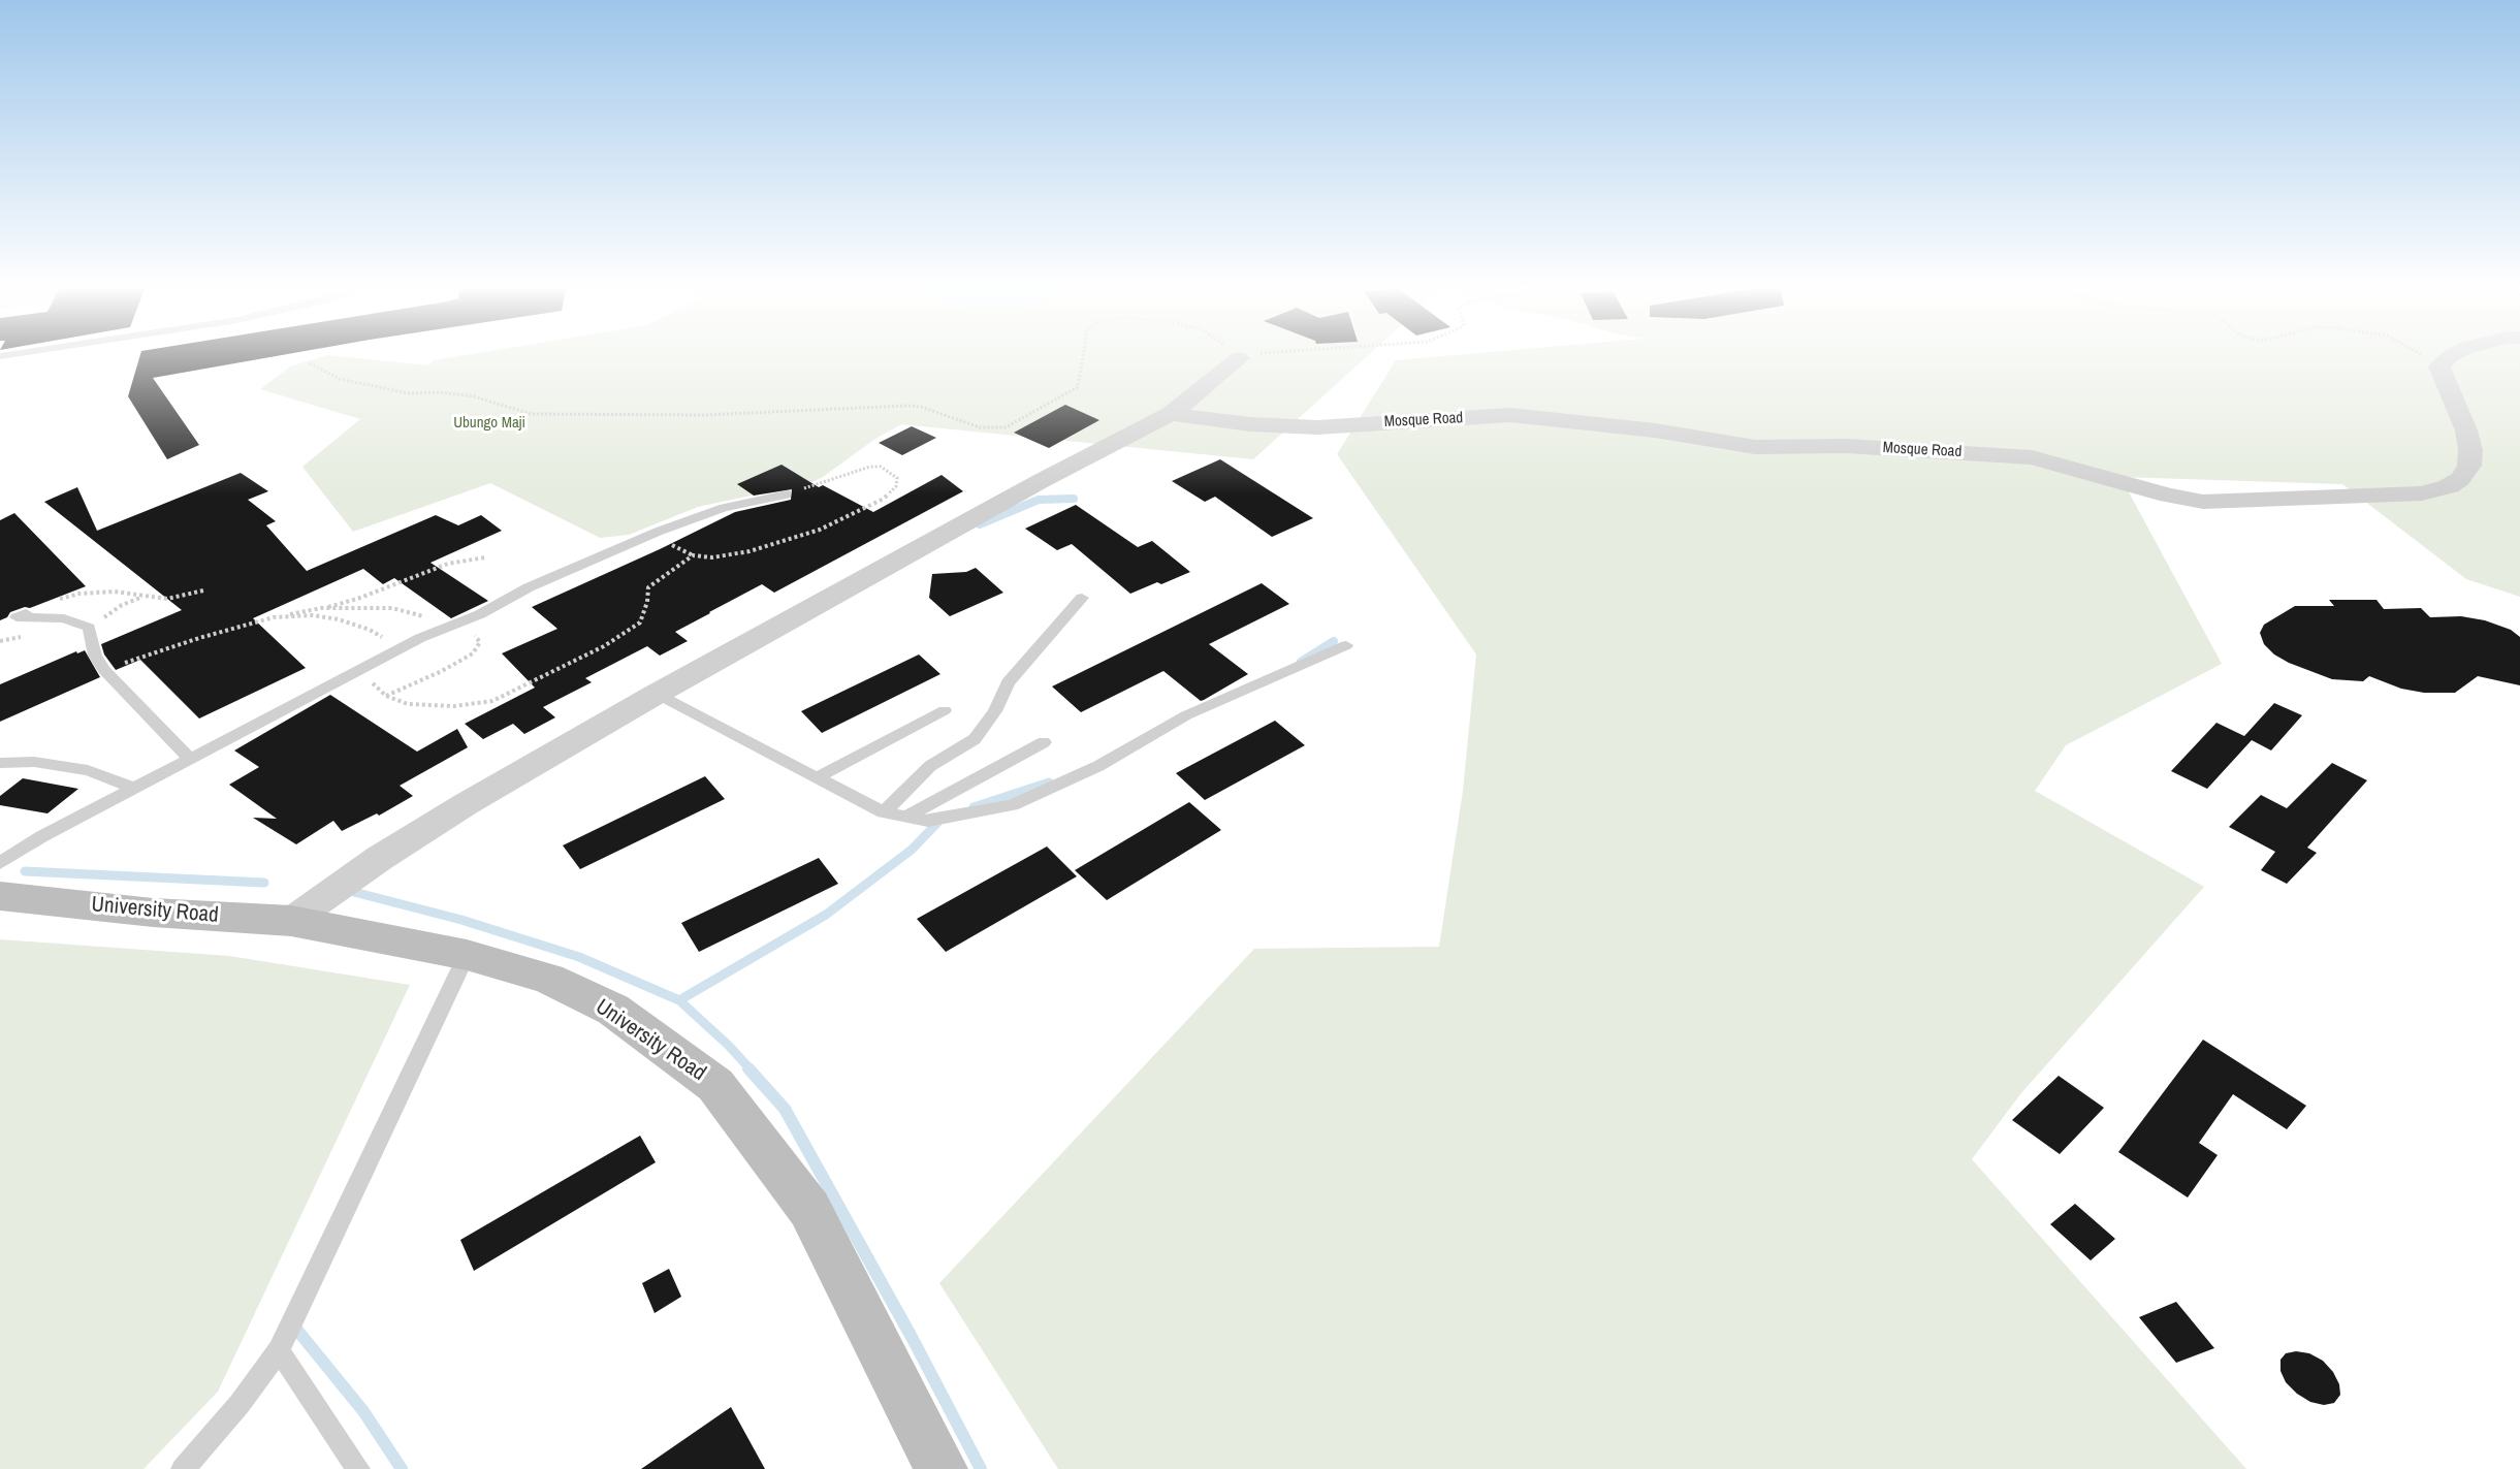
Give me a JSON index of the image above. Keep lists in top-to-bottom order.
{
  "streets": {
    "street": ["Mosque Road", "University Road"]
  },
  "parks": ["Ubungo Maji"]
}
